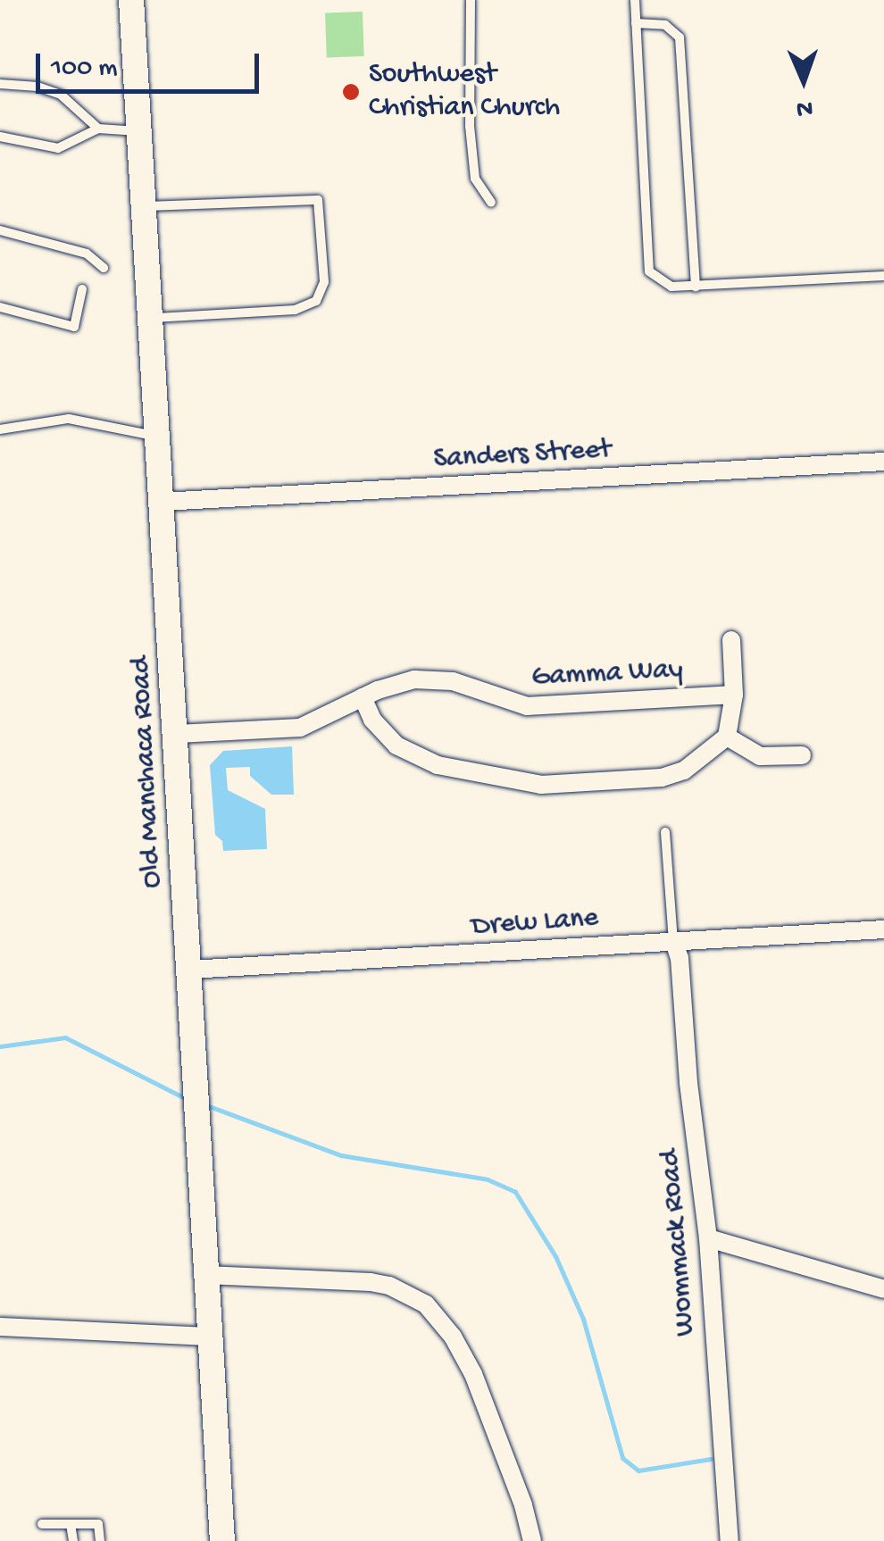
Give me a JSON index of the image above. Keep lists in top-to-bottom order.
{
  "streets": {
    "street": [
      "Sanders Street",
      "Gamma Way",
      "Old Manchaca Road",
      "Drew Lane",
      "Wommack Road"
    ]
  },
  "crossings": [
    ["Sanders Street", "Old Manchaca Road"],
    ["Gamma Way", "Old Manchaca Road"],
    ["Old Manchaca Road", "Drew Lane"],
    ["Drew Lane", "Wommack Road"]
  ],
  "places": ["Southwest Christian Church"],
  "scale_bar": "100 m",
  "north": "bottom"
}
